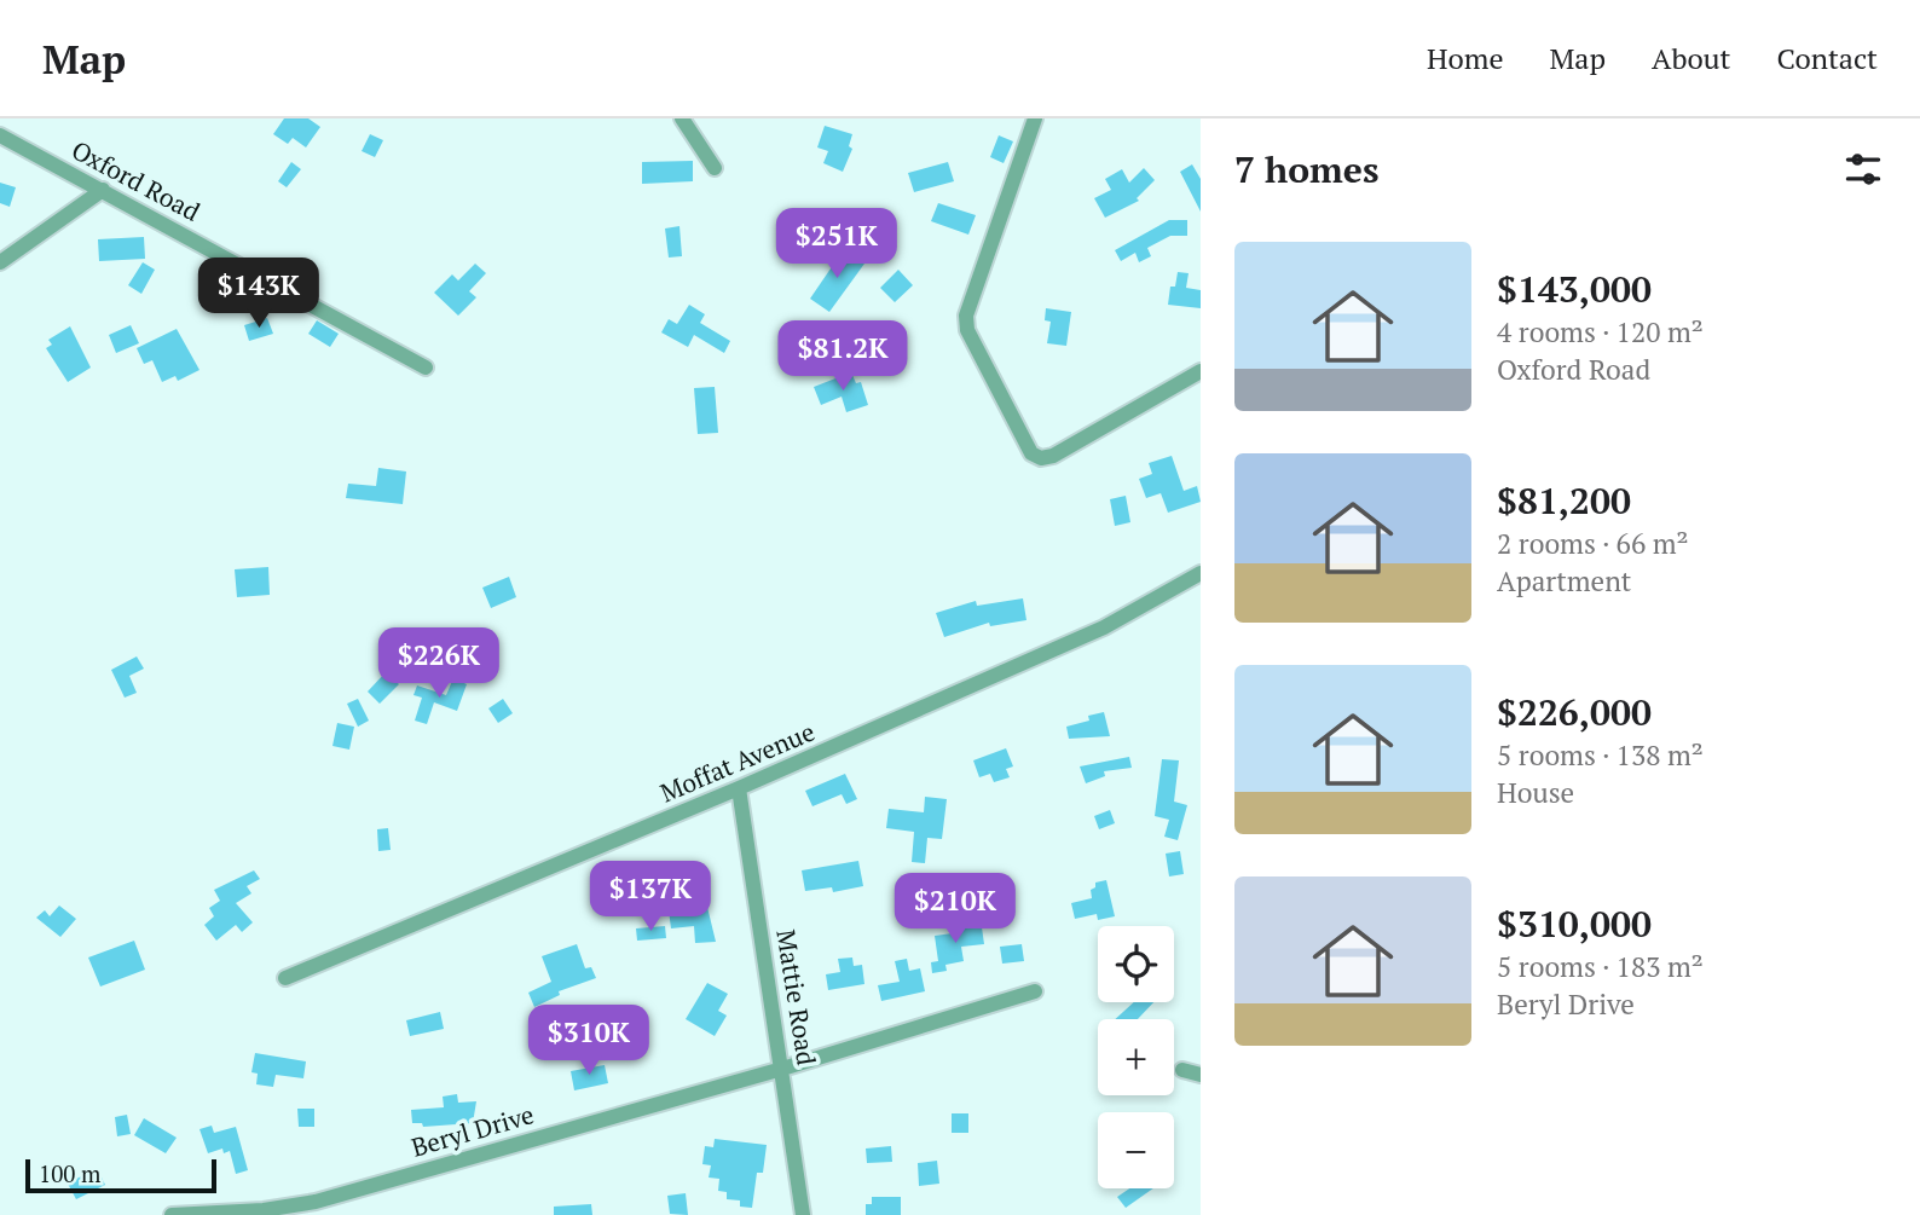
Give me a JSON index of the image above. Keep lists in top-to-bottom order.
{
  "streets": {
    "street": [
      "Oxford Road",
      "Moffat Avenue",
      "Mattie Road",
      "Beryl Drive"
    ]
  },
  "crossings": [
    ["Moffat Avenue", "Mattie Road"],
    ["Mattie Road", "Beryl Drive"]
  ],
  "scale_bar": "100 m",
  "page": {
    "header": "Map",
    "nav": [
      "Home",
      "Map",
      "About",
      "Contact"
    ],
    "heading": "7 homes",
    "price": [
      "$251K",
      "$143K",
      "$81.2K",
      "$226K",
      "$137K",
      "$210K",
      "$310K"
    ],
    "list": [
      {
        "name": "$143,000",
        "note": "4 rooms · 120 m² · Oxford Road"
      },
      {
        "name": "$81,200",
        "note": "2 rooms · 66 m² · Apartment"
      },
      {
        "name": "$226,000",
        "note": "5 rooms · 138 m² · House"
      },
      {
        "name": "$310,000",
        "note": "5 rooms · 183 m² · Beryl Drive"
      }
    ],
    "map_buttons": ["+", "−"],
    "scale": "100 m"
  }
}
